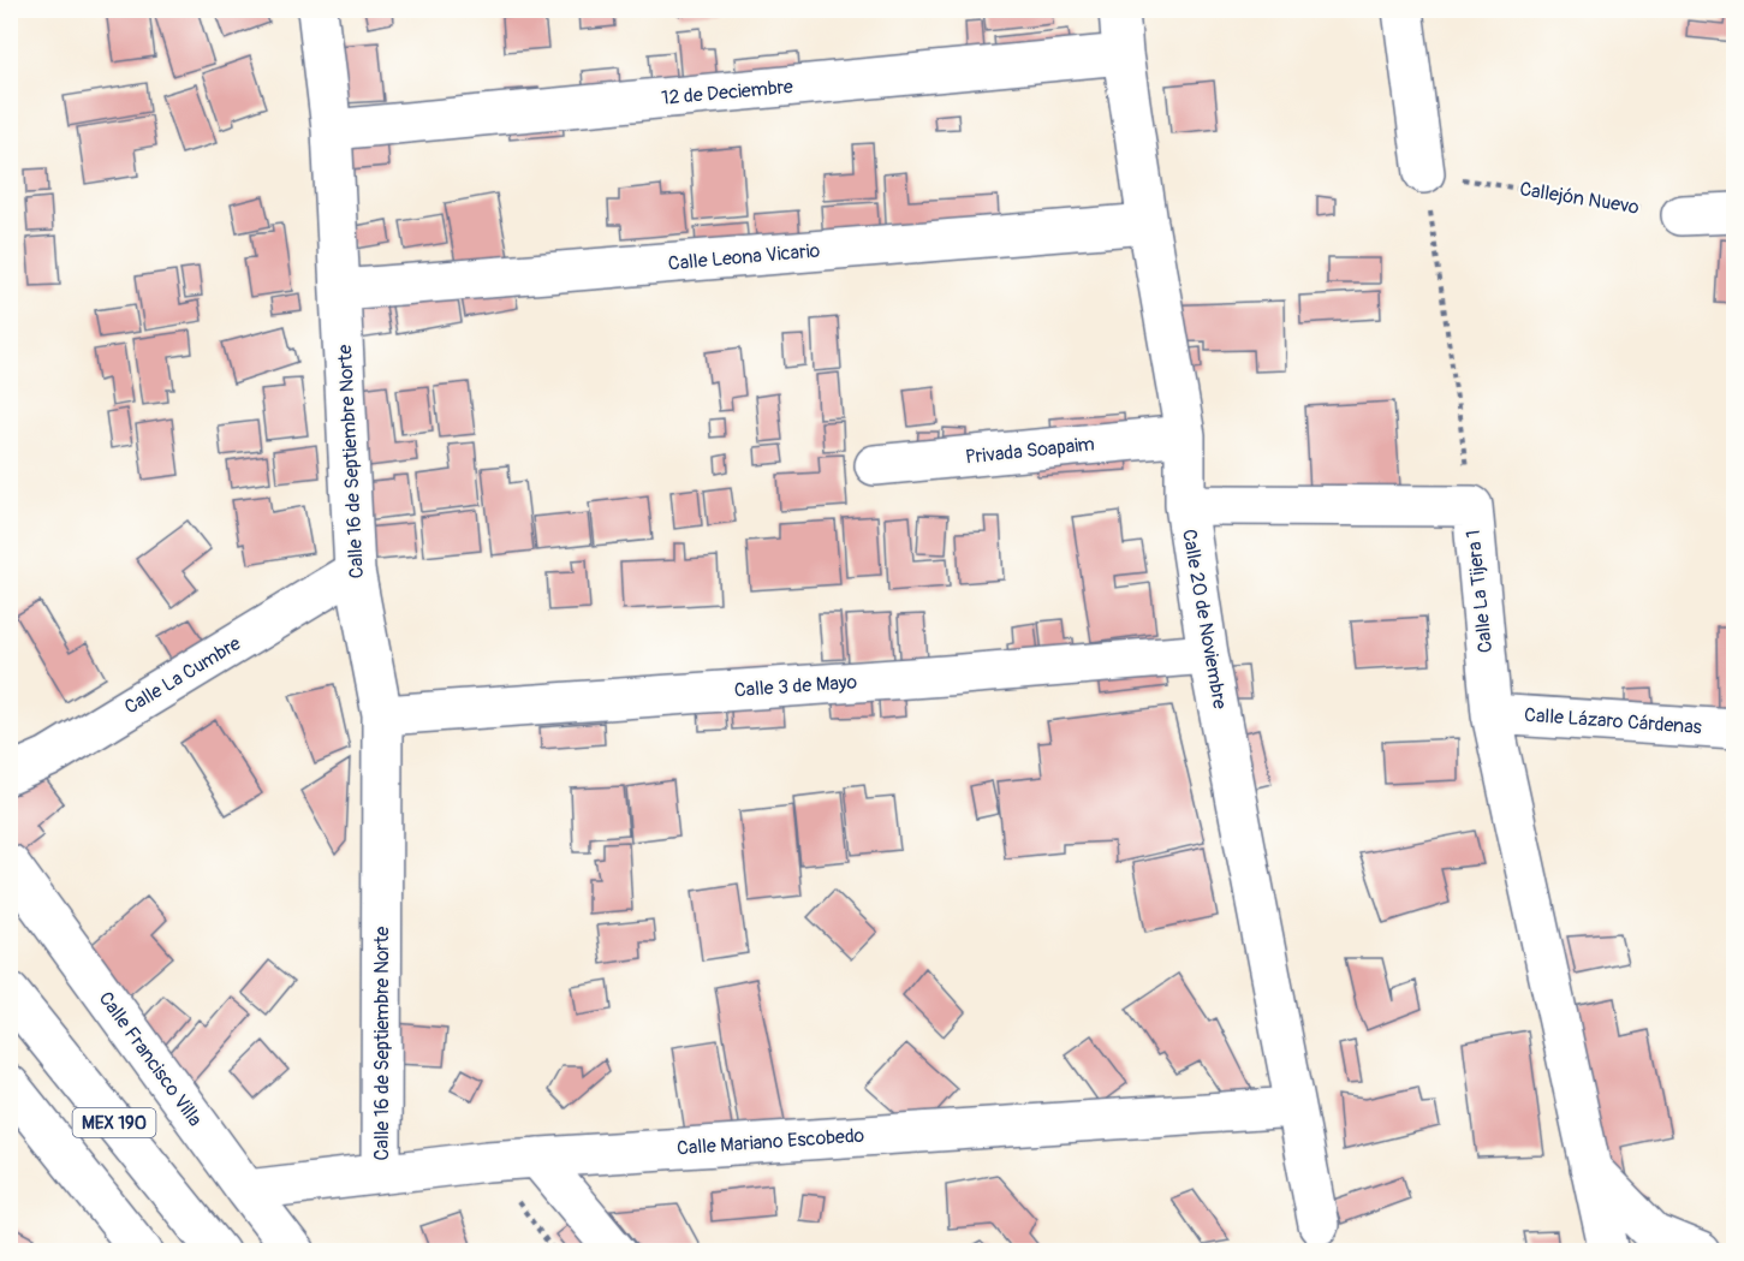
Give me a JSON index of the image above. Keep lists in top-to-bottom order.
{
  "streets": {
    "street": [
      "12 de Deciembre",
      "Calle Leona Vicario",
      "Privada Soapaim",
      "Calle 16 de Septiembre Norte",
      "Calle La Tijera 1",
      "Calle 20 de Noviembre",
      "Calle La Cumbre",
      "Calle 3 de Mayo",
      "Calle Lázaro Cárdenas",
      "Calle Francisco Villa",
      "MEX 190",
      "Calle Mariano Escobedo"
    ],
    "path": ["Callejón Nuevo"]
  },
  "crossings": [
    ["12 de Deciembre", "Calle 16 de Septiembre Norte"],
    ["12 de Deciembre", "Calle 20 de Noviembre"],
    ["Callejón Nuevo", "Calle La Tijera 1"],
    ["Calle Leona Vicario", "Calle 16 de Septiembre Norte"],
    ["Calle Leona Vicario", "Calle 20 de Noviembre"],
    ["Privada Soapaim", "Calle 20 de Noviembre"],
    ["Calle 16 de Septiembre Norte", "Calle La Cumbre"],
    ["Calle 16 de Septiembre Norte", "Calle 3 de Mayo"],
    ["Calle 16 de Septiembre Norte", "Calle Mariano Escobedo"],
    ["Calle La Tijera 1", "Calle Lázaro Cárdenas"],
    ["Calle 20 de Noviembre", "Calle 3 de Mayo"],
    ["Calle 20 de Noviembre", "Calle Mariano Escobedo"],
    ["Calle Francisco Villa", "Calle Mariano Escobedo"]
  ]
}
